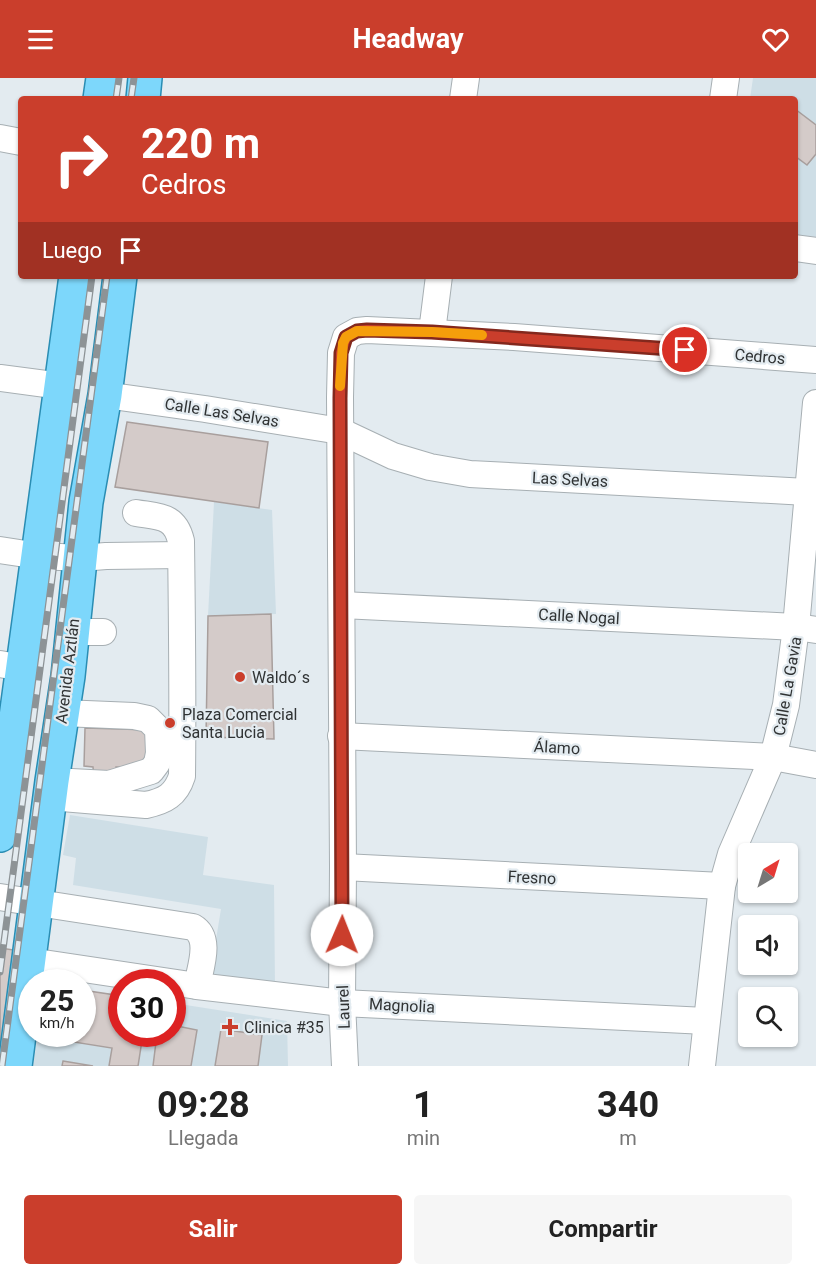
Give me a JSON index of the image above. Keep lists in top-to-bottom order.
{
  "streets": {
    "main road": ["Avenida Aztlán"],
    "street": [
      "Cedros",
      "Calle Las Selvas",
      "Las Selvas",
      "Calle Nogal",
      "Calle La Gavia",
      "Álamo",
      "Fresno",
      "Magnolia",
      "Laurel"
    ]
  },
  "crossings": [
    ["Cedros", "Laurel"],
    ["Calle Las Selvas", "Las Selvas"],
    ["Calle Las Selvas", "Avenida Aztlán"],
    ["Calle Las Selvas", "Laurel"],
    ["Las Selvas", "Calle La Gavia"],
    ["Las Selvas", "Laurel"],
    ["Calle Nogal", "Calle La Gavia"],
    ["Calle Nogal", "Laurel"],
    ["Avenida Aztlán", "Magnolia"],
    ["Calle La Gavia", "Álamo"],
    ["Calle La Gavia", "Fresno"],
    ["Calle La Gavia", "Magnolia"],
    ["Álamo", "Laurel"],
    ["Fresno", "Laurel"],
    ["Magnolia", "Laurel"]
  ],
  "places": {
    "other": ["Waldo´s", "Plaza Comercial Santa Lucia"],
    "health": ["Clinica #35"]
  },
  "north": "top right",
  "page": {
    "header": "Headway",
    "turn": ["220 m", "Cedros"],
    "then": "Luego",
    "speed": "25 km/h",
    "limit": "30",
    "eta": [
      "09:28",
      "Llegada",
      "1",
      "min",
      "340",
      "m"
    ],
    "buttons": ["Salir", "Compartir"]
  }
}
